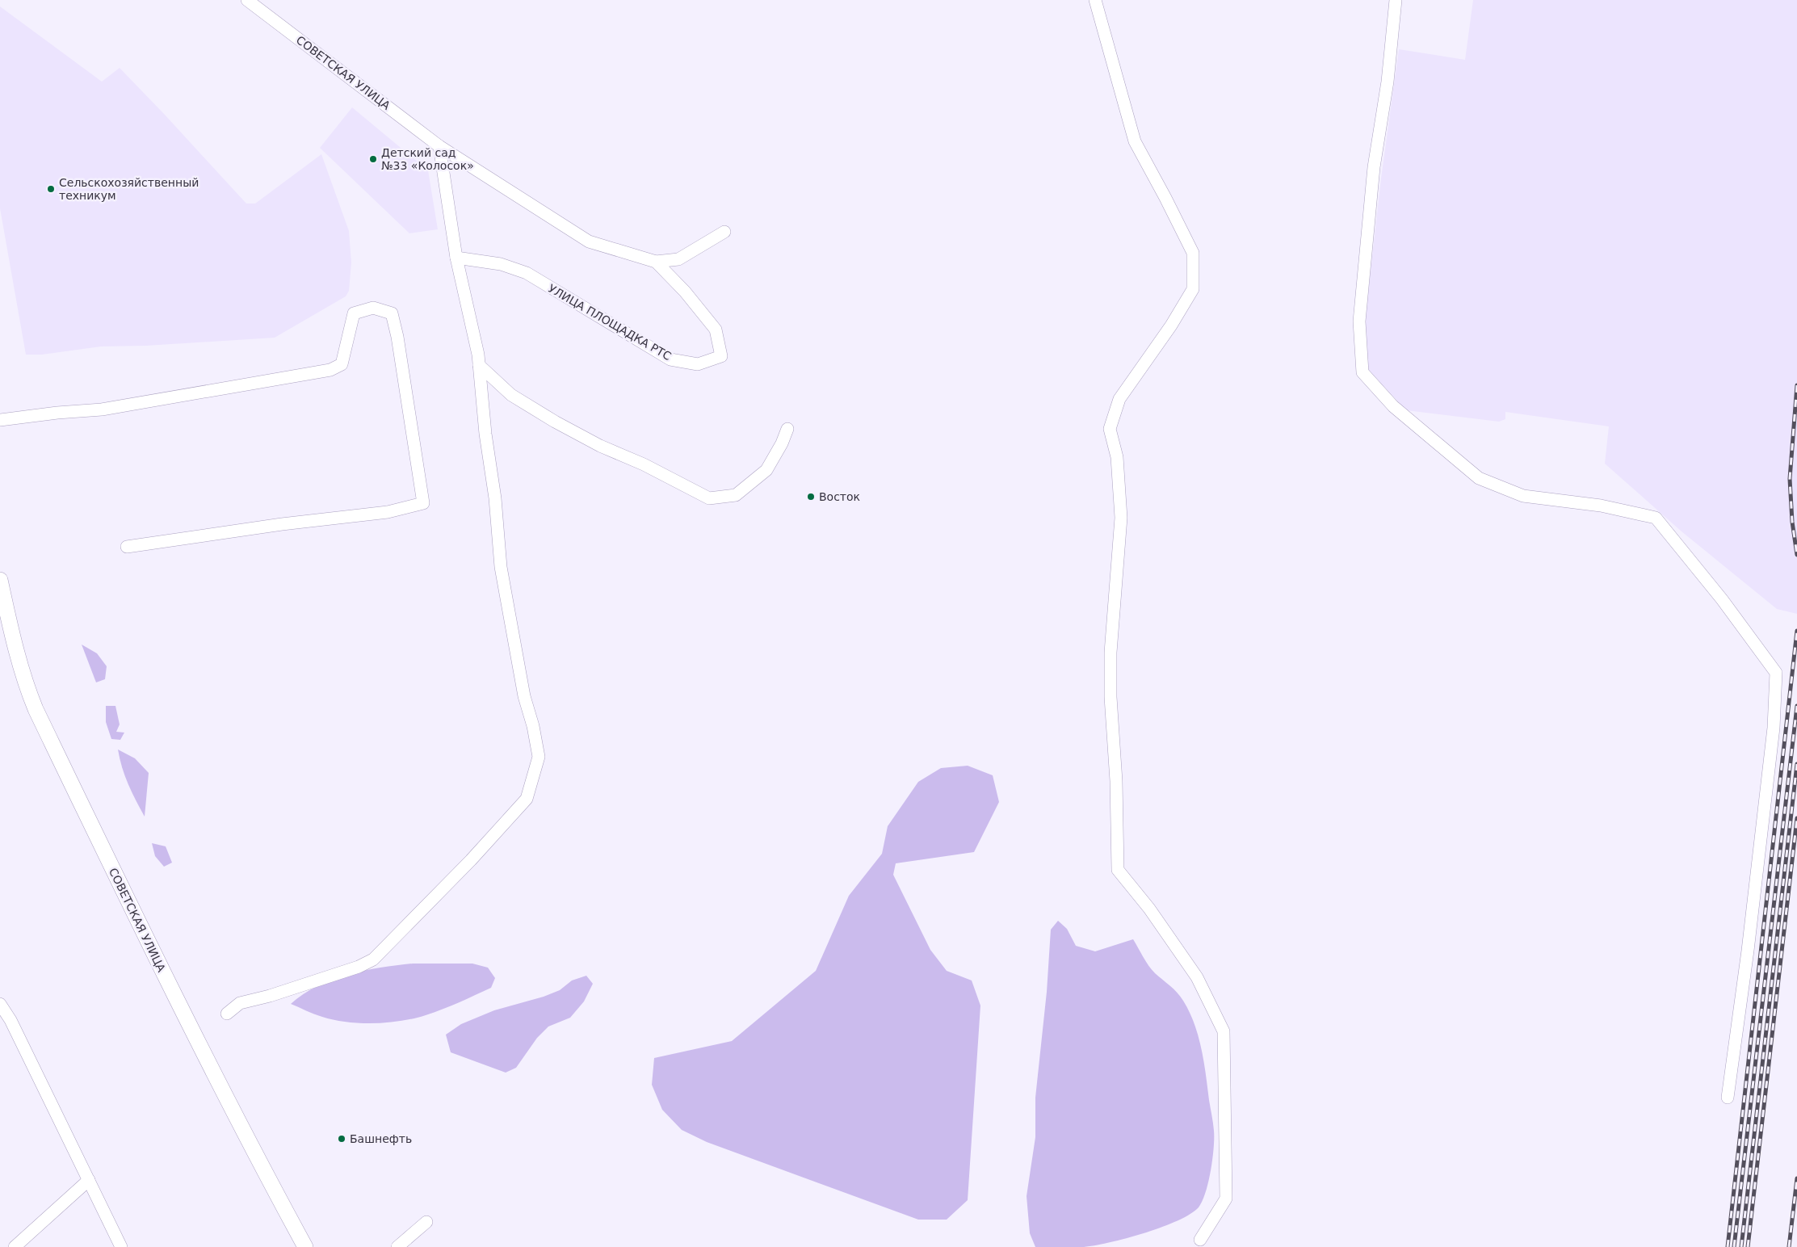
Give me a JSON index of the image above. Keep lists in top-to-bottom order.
{
  "streets": {
    "main road": ["СОВЕТСКАЯ УЛИЦА"],
    "street": ["УЛИЦА ПЛОЩАДКА РТС"]
  },
  "crossings": [
    ["СОВЕТСКАЯ УЛИЦА", "УЛИЦА ПЛОЩАДКА РТС"]
  ],
  "places": [
    "Детский сад №33 «Колосок»",
    "Сельскохозяйственный техникум",
    "Восток",
    "Башнефть"
  ]
}
